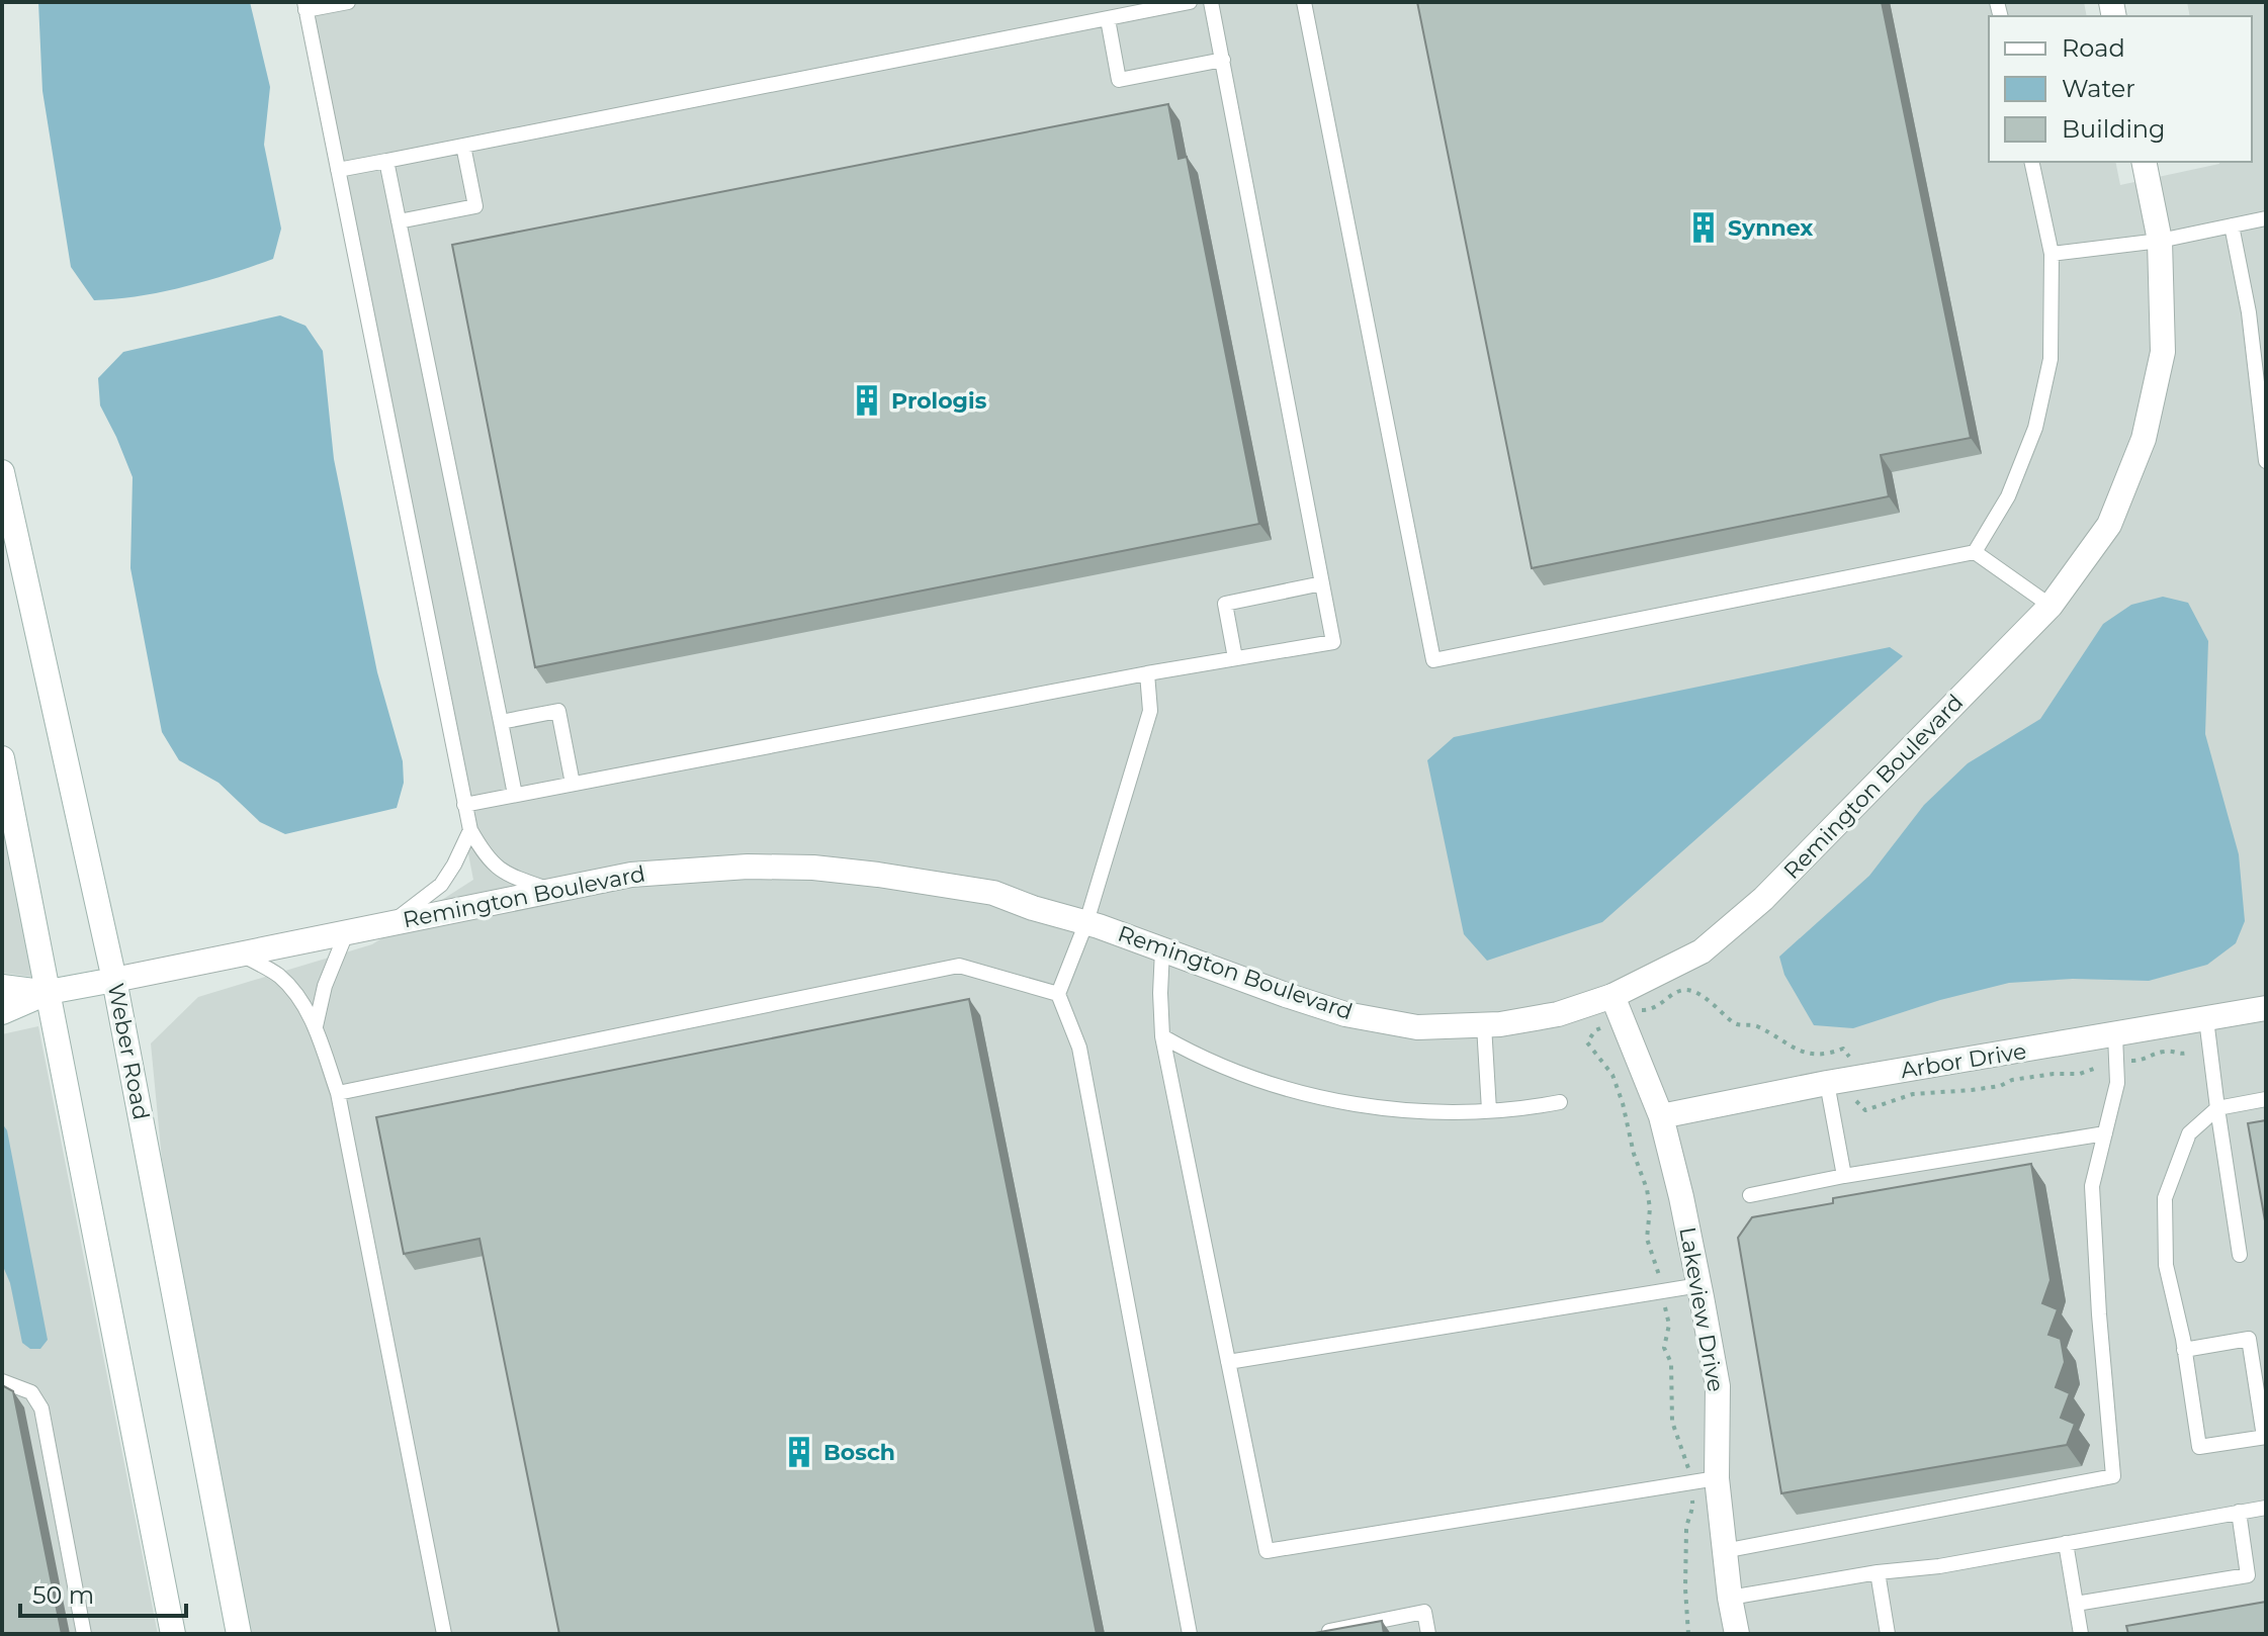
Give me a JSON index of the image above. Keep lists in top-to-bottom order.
{
  "streets": {
    "street": [
      "Remington Boulevard",
      "Weber Road",
      "Arbor Drive",
      "Lakeview Drive"
    ]
  },
  "crossings": [
    ["Remington Boulevard", "Weber Road"],
    ["Remington Boulevard", "Lakeview Drive"],
    ["Arbor Drive", "Lakeview Drive"]
  ],
  "places": {
    "building": ["Synnex", "Prologis", "Bosch"]
  },
  "legend": ["Road", "Water", "Building"],
  "scale_bar": "50 m"
}
